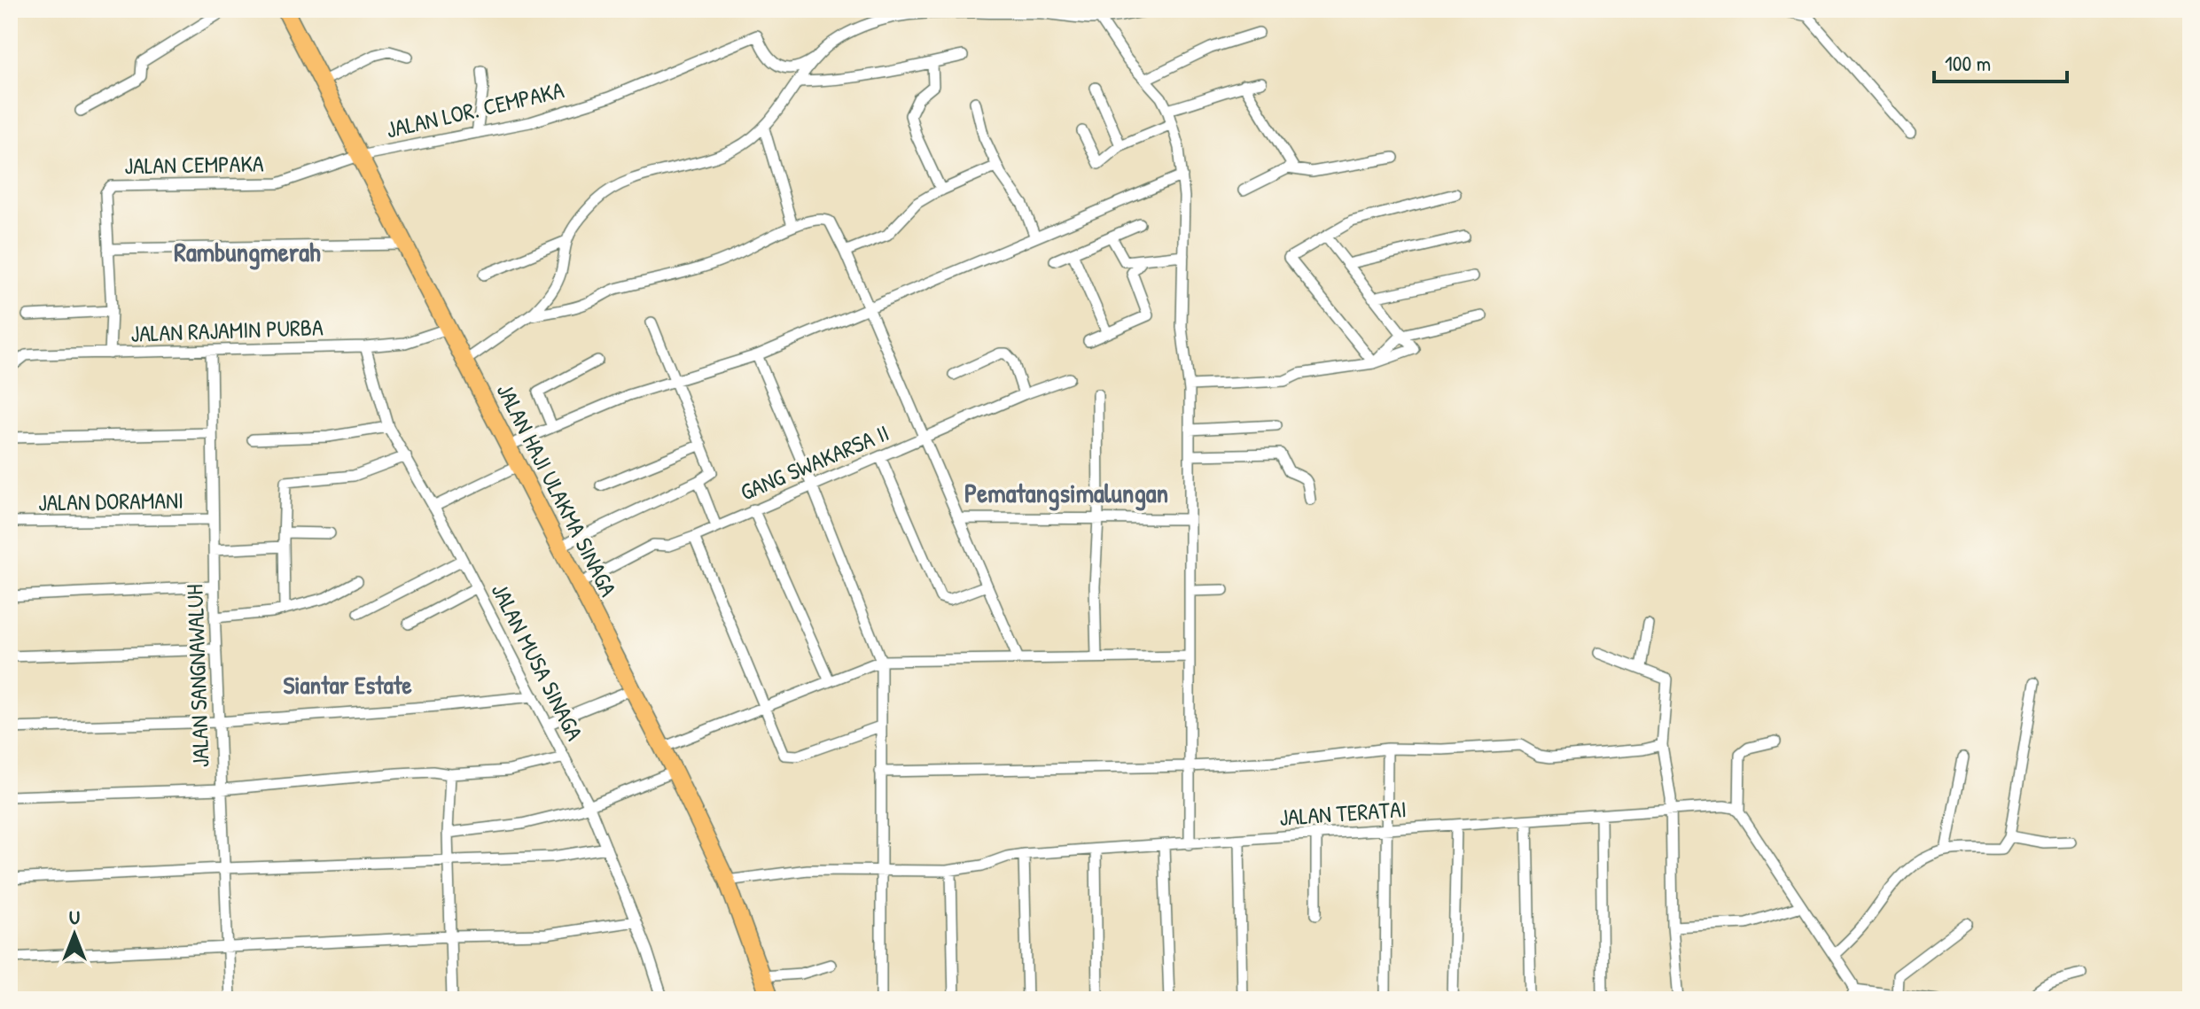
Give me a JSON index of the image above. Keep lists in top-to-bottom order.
{
  "streets": {
    "main road": ["JALAN HAJI ULAKMA SINAGA"],
    "street": [
      "JALAN LOR. CEMPAKA",
      "JALAN CEMPAKA",
      "JALAN RAJAMIN PURBA",
      "GANG SWAKARSA II",
      "JALAN DORAMANI",
      "JALAN MUSA SINAGA",
      "JALAN SANGNAWALUH",
      "JALAN TERATAI"
    ]
  },
  "crossings": [
    ["JALAN LOR. CEMPAKA", "JALAN CEMPAKA"],
    ["JALAN LOR. CEMPAKA", "JALAN HAJI ULAKMA SINAGA"],
    ["JALAN CEMPAKA", "JALAN RAJAMIN PURBA"],
    ["JALAN CEMPAKA", "JALAN HAJI ULAKMA SINAGA"],
    ["JALAN RAJAMIN PURBA", "JALAN HAJI ULAKMA SINAGA"],
    ["JALAN RAJAMIN PURBA", "JALAN MUSA SINAGA"],
    ["JALAN RAJAMIN PURBA", "JALAN SANGNAWALUH"],
    ["GANG SWAKARSA II", "JALAN HAJI ULAKMA SINAGA"],
    ["JALAN HAJI ULAKMA SINAGA", "JALAN TERATAI"],
    ["JALAN DORAMANI", "JALAN SANGNAWALUH"]
  ],
  "districts": ["Rambungmerah", "Pematangsimalungan", "Siantar Estate"],
  "scale_bar": "100 m",
  "north": "top"
}
